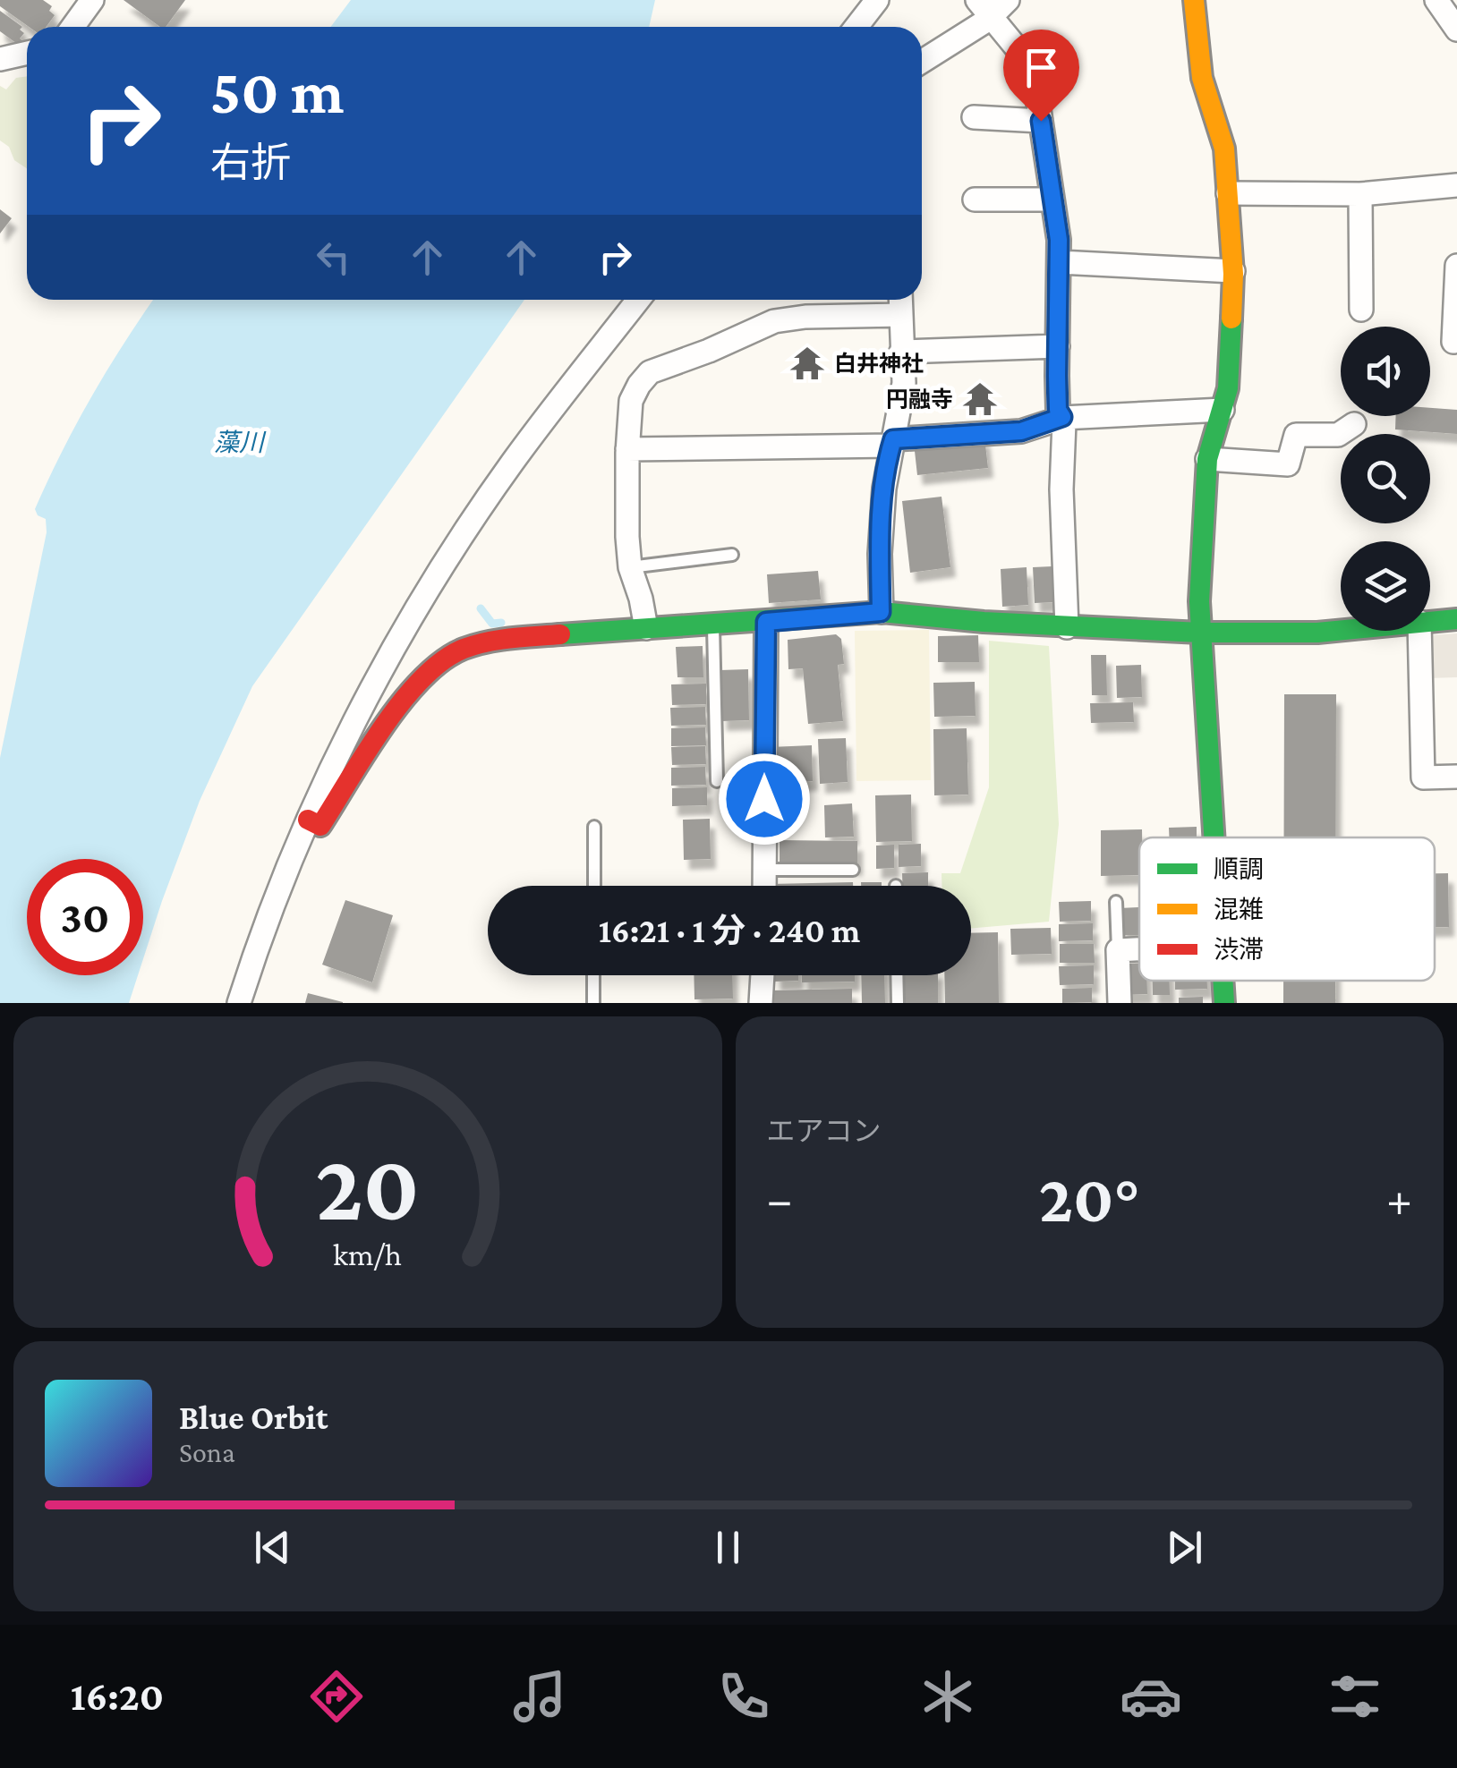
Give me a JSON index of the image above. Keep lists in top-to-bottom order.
{
  "water": ["藻川"],
  "places": {
    "temple": ["白井神社", "円融寺"]
  },
  "legend": ["順調", "混雑", "渋滞"],
  "page": {
    "turn": ["50 m", "右折"],
    "limit": "30",
    "trip": "16:21 · 1 分 · 240 m",
    "tile": "エアコン",
    "heat": ["−", "20°", "+"],
    "song": ["Blue Orbit", "Sona"],
    "tabs": "16:20",
    "gauge": ["20", "km/h"]
  }
}
